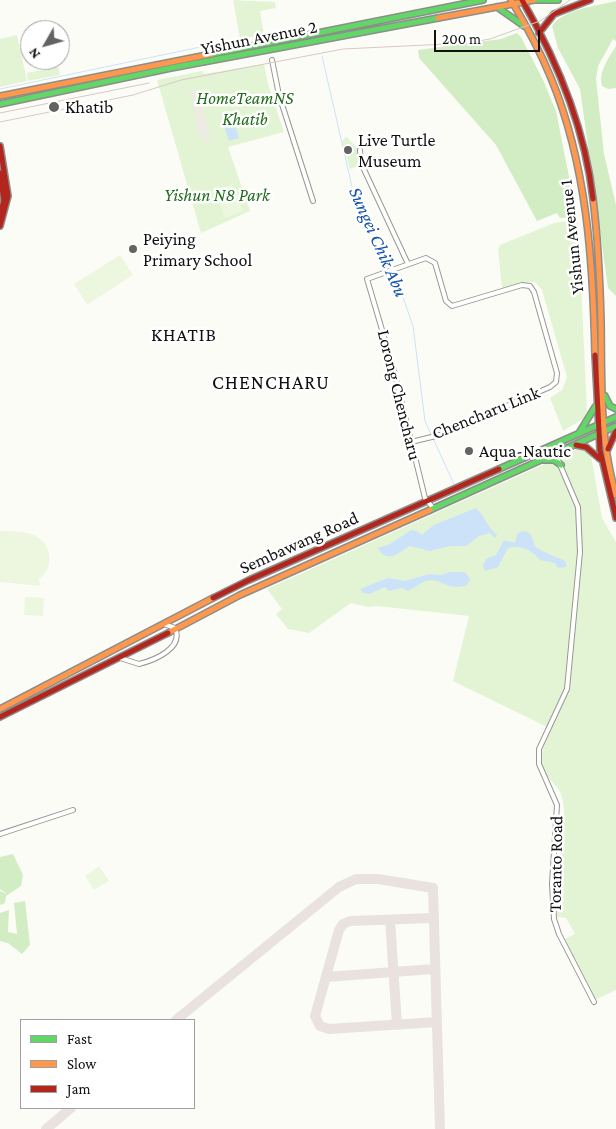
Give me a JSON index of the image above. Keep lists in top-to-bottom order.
{
  "streets": {
    "main road": ["Yishun Avenue 2", "Yishun Avenue 1", "Sembawang Road"],
    "street": ["Lorong Chencharu", "Chencharu Link", "Toranto Road"]
  },
  "crossings": [
    ["Yishun Avenue 2", "Yishun Avenue 1"],
    ["Yishun Avenue 1", "Sembawang Road"],
    ["Lorong Chencharu", "Chencharu Link"],
    ["Lorong Chencharu", "Sembawang Road"],
    ["Sembawang Road", "Toranto Road"]
  ],
  "districts": ["KHATIB", "CHENCHARU"],
  "water": ["Sungei Chik Abu"],
  "parks": ["HomeTeamNS Khatib", "Yishun N8 Park"],
  "places": [
    "Khatib",
    "Live Turtle Museum",
    "Peiying Primary School",
    "Aqua-Nautic"
  ],
  "legend": ["Fast", "Slow", "Jam"],
  "scale_bar": "200 m",
  "north": "bottom left"
}
